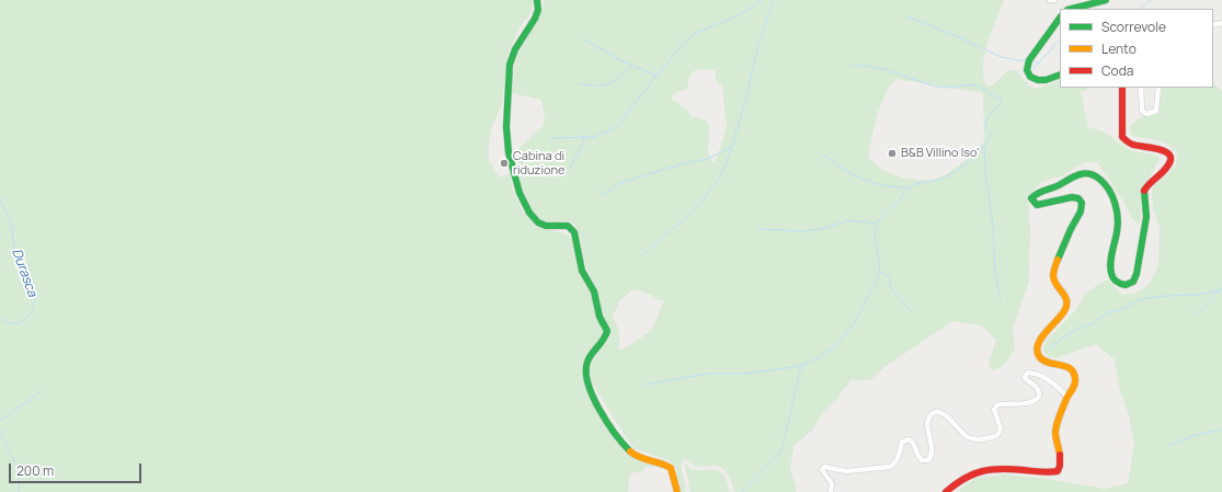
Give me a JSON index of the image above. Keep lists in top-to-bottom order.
{
  "water": ["Durasca"],
  "places": ["B&B Villino Iso'", "Cabina di riduzione"],
  "legend": ["Scorrevole", "Lento", "Coda"],
  "scale_bar": "200 m"
}
